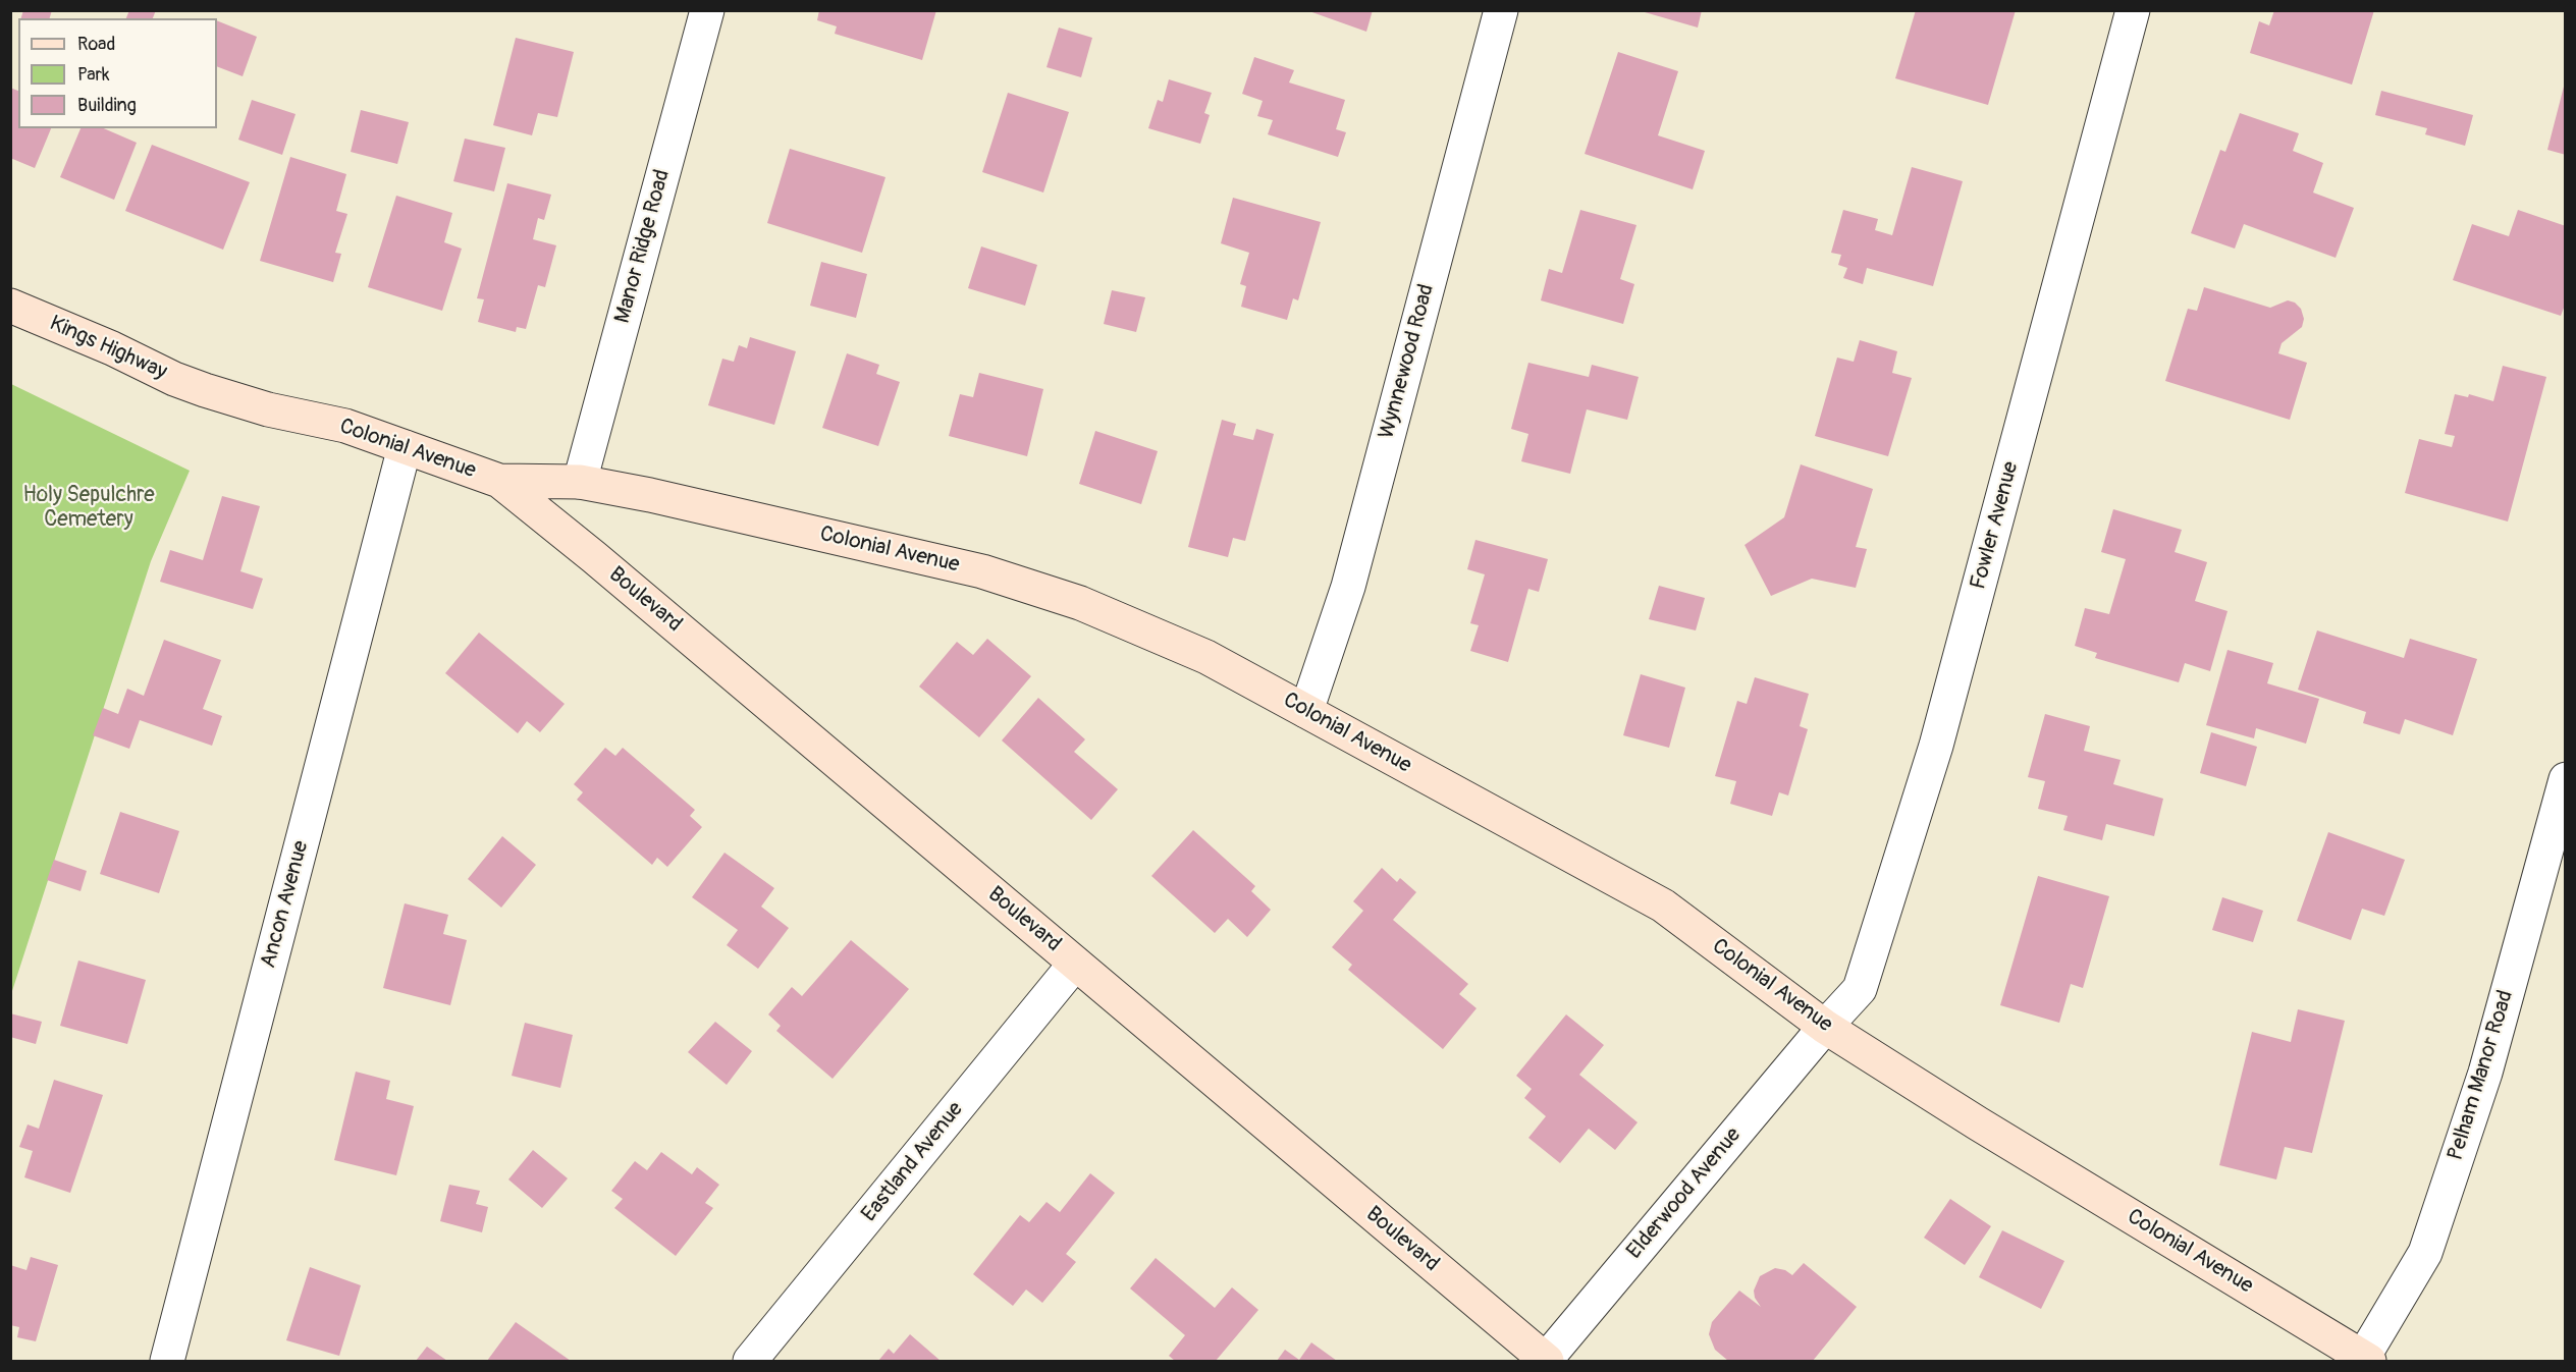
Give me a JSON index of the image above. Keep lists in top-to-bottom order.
{
  "streets": {
    "street": [
      "Manor Ridge Road",
      "Kings Highway",
      "Wynnewood Road",
      "Colonial Avenue",
      "Fowler Avenue",
      "Boulevard",
      "Ancon Avenue",
      "Pelham Manor Road",
      "Eastland Avenue",
      "Elderwood Avenue"
    ]
  },
  "crossings": [
    ["Manor Ridge Road", "Colonial Avenue"],
    ["Kings Highway", "Colonial Avenue"],
    ["Wynnewood Road", "Colonial Avenue"],
    ["Colonial Avenue", "Fowler Avenue"],
    ["Colonial Avenue", "Boulevard"],
    ["Colonial Avenue", "Ancon Avenue"],
    ["Colonial Avenue", "Pelham Manor Road"],
    ["Colonial Avenue", "Elderwood Avenue"],
    ["Fowler Avenue", "Elderwood Avenue"],
    ["Boulevard", "Eastland Avenue"],
    ["Boulevard", "Elderwood Avenue"]
  ],
  "parks": ["Holy Sepulchre Cemetery"],
  "legend": ["Road", "Park", "Building"]
}
